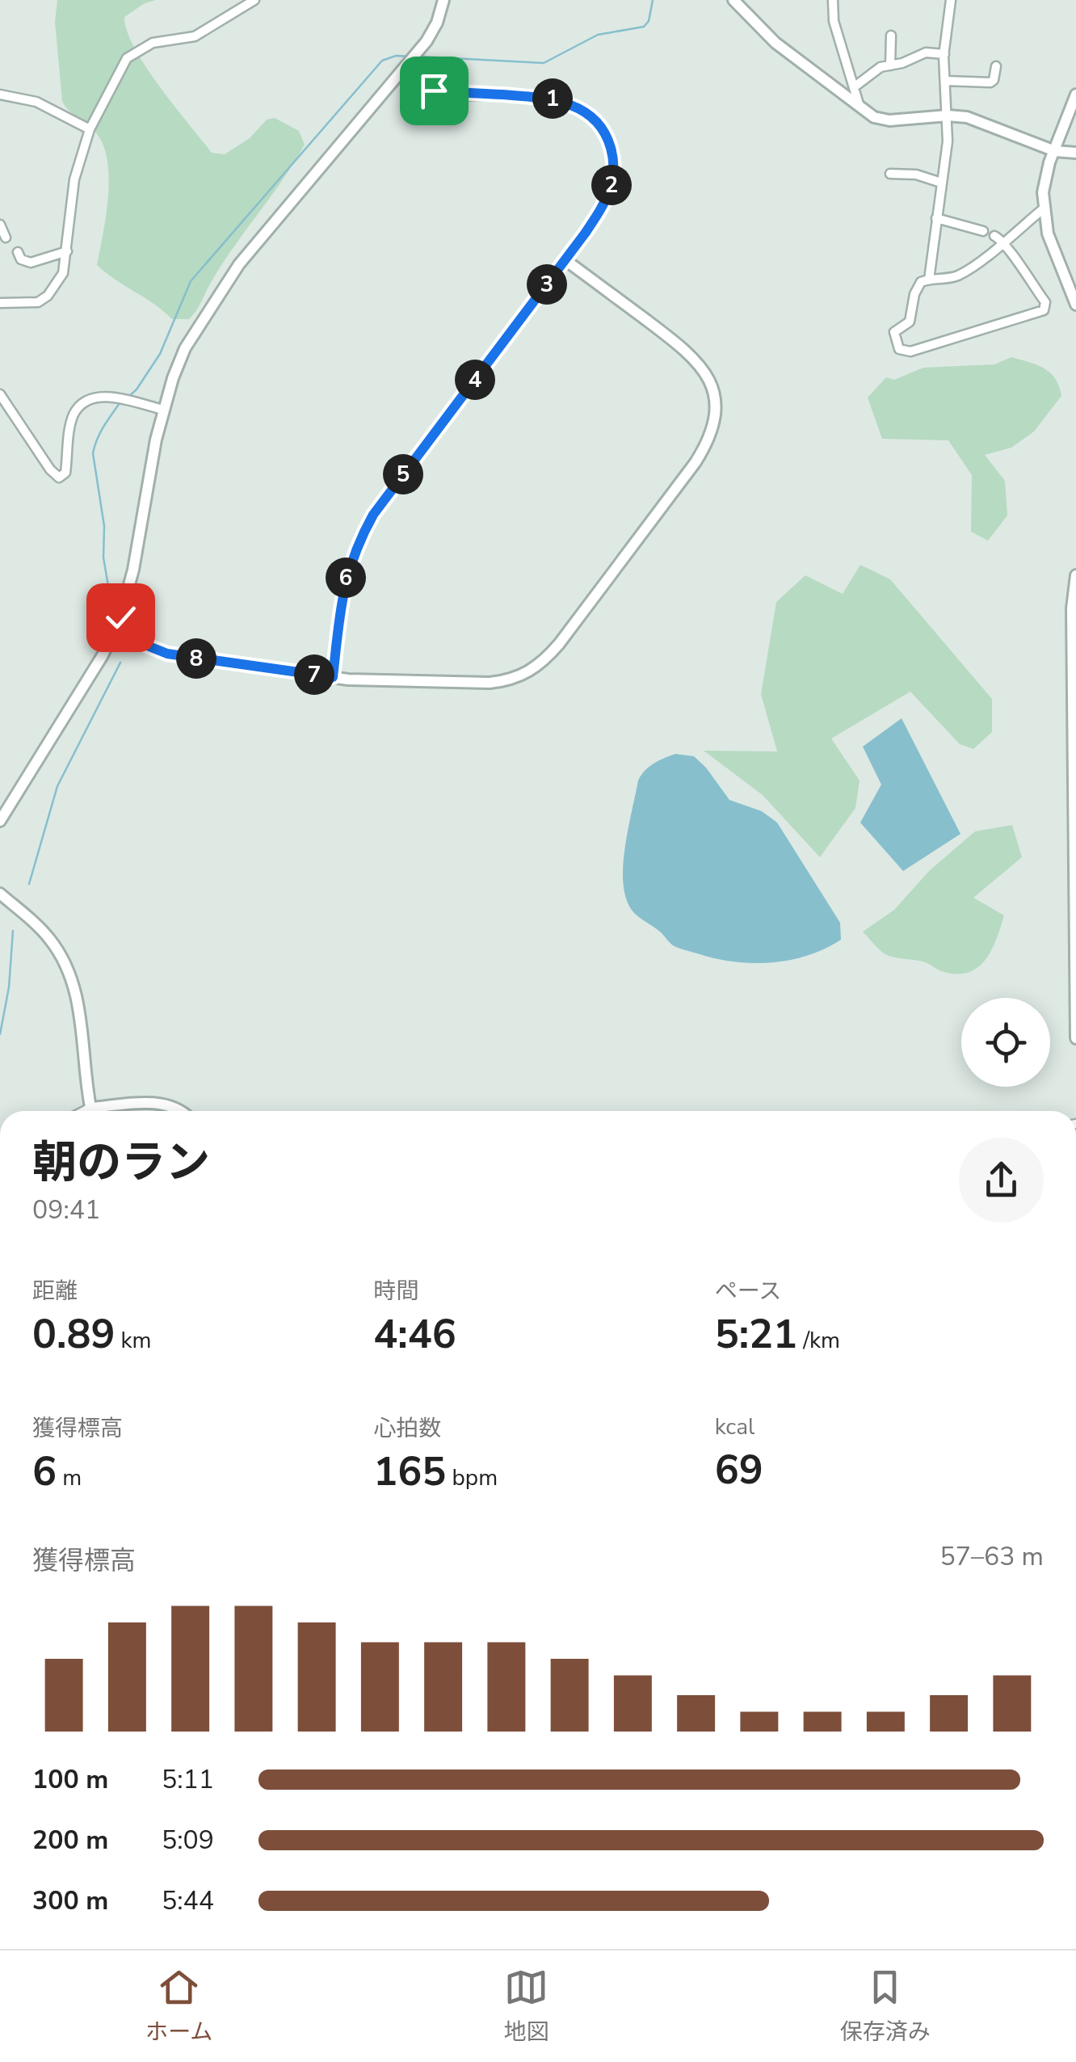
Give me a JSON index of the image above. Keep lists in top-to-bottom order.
{
  "page": {
    "pins": [
      "1",
      "2",
      "3",
      "4",
      "5",
      "6",
      "8",
      "7"
    ],
    "heading": ["朝のラン", "09:41"],
    "stats": [
      ["距離", "0.89 km"],
      ["時間", "4:46"],
      ["ペース", "5:21 /km"],
      ["獲得標高", "6 m"],
      ["心拍数", "165 bpm"],
      ["kcal", "69"]
    ],
    "chart": ["獲得標高", "57–63 m"],
    "list": [
      {
        "name": "100 m",
        "note": "5:11"
      },
      {
        "name": "200 m",
        "note": "5:09"
      },
      {
        "name": "300 m",
        "note": "5:44"
      }
    ],
    "tabs": ["ホーム", "地図", "保存済み"]
  }
}
